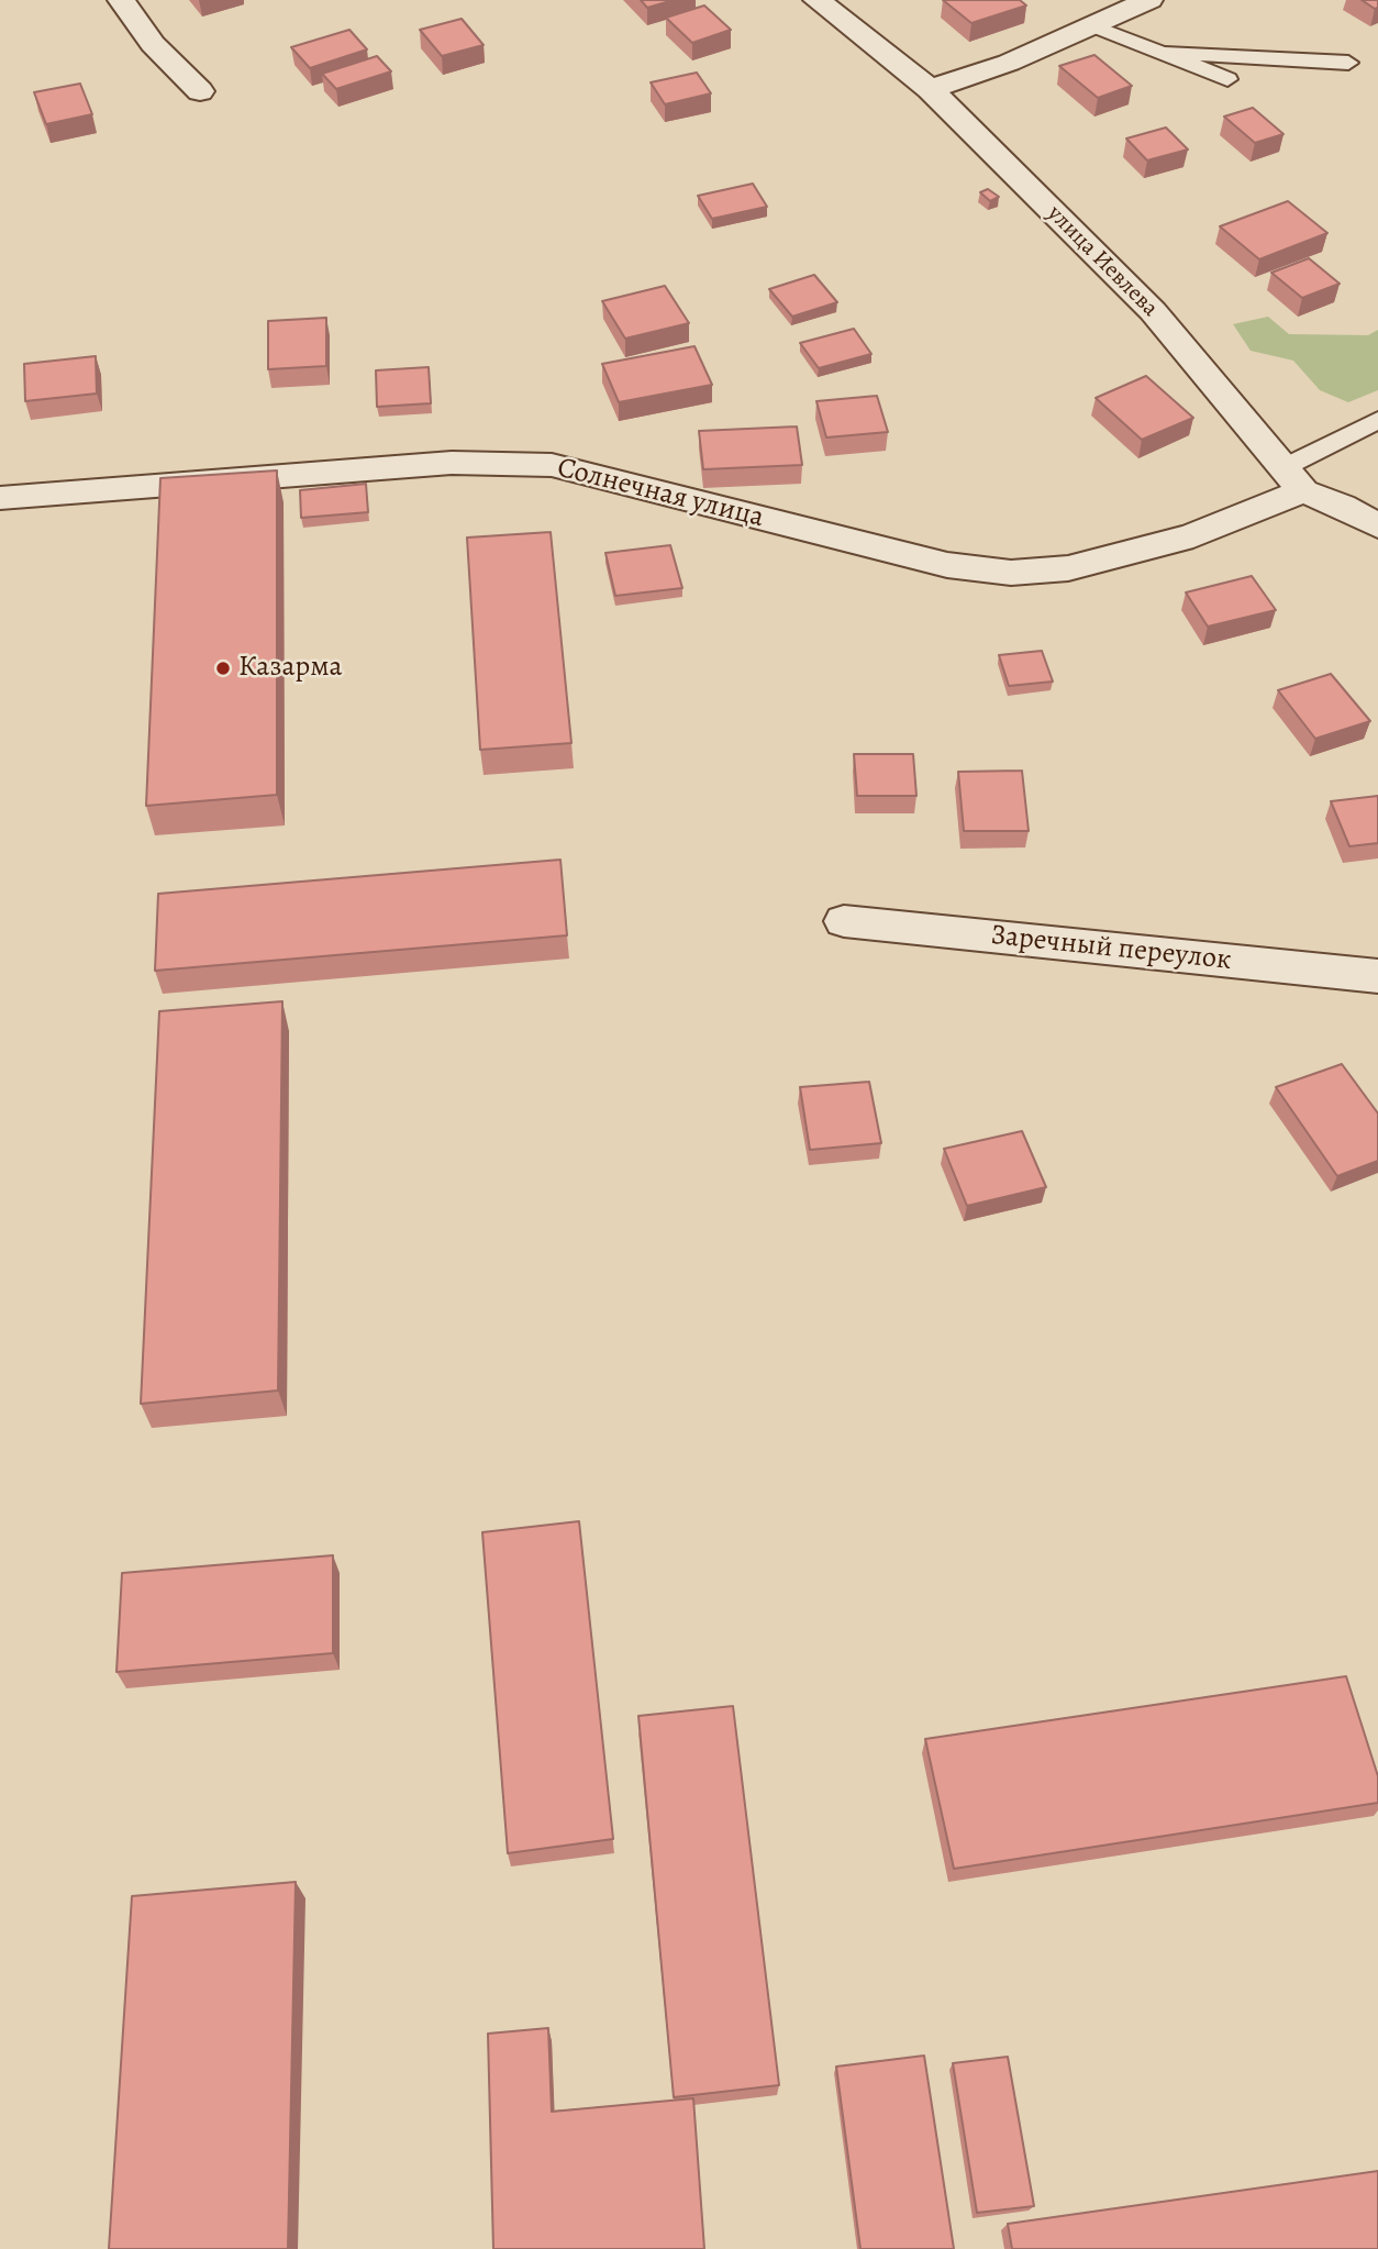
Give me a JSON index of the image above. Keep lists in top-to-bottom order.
{
  "streets": {
    "street": ["улица Иевлева", "Солнечная улица", "Заречный переулок"]
  },
  "crossings": [
    ["улица Иевлева", "Солнечная улица"]
  ],
  "places": ["Казарма"]
}
